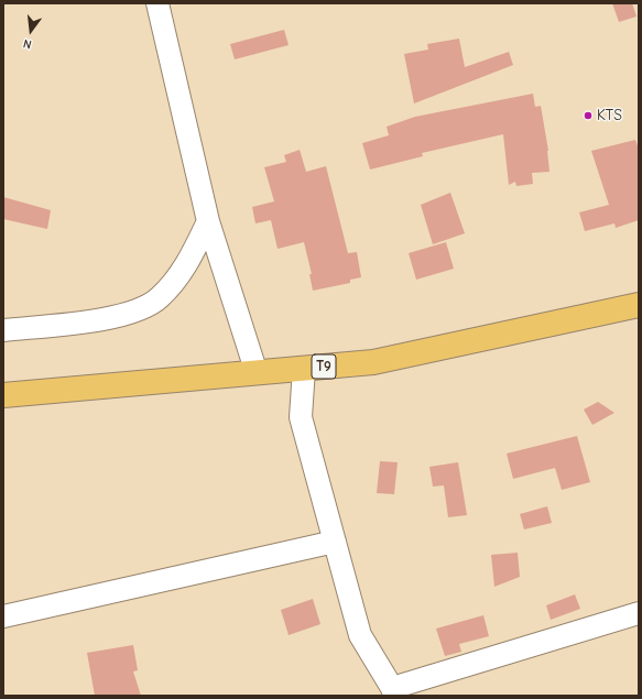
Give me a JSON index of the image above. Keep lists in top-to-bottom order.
{
  "streets": {
    "highway": ["T9"]
  },
  "places": ["KTS"],
  "north": "bottom"
}
